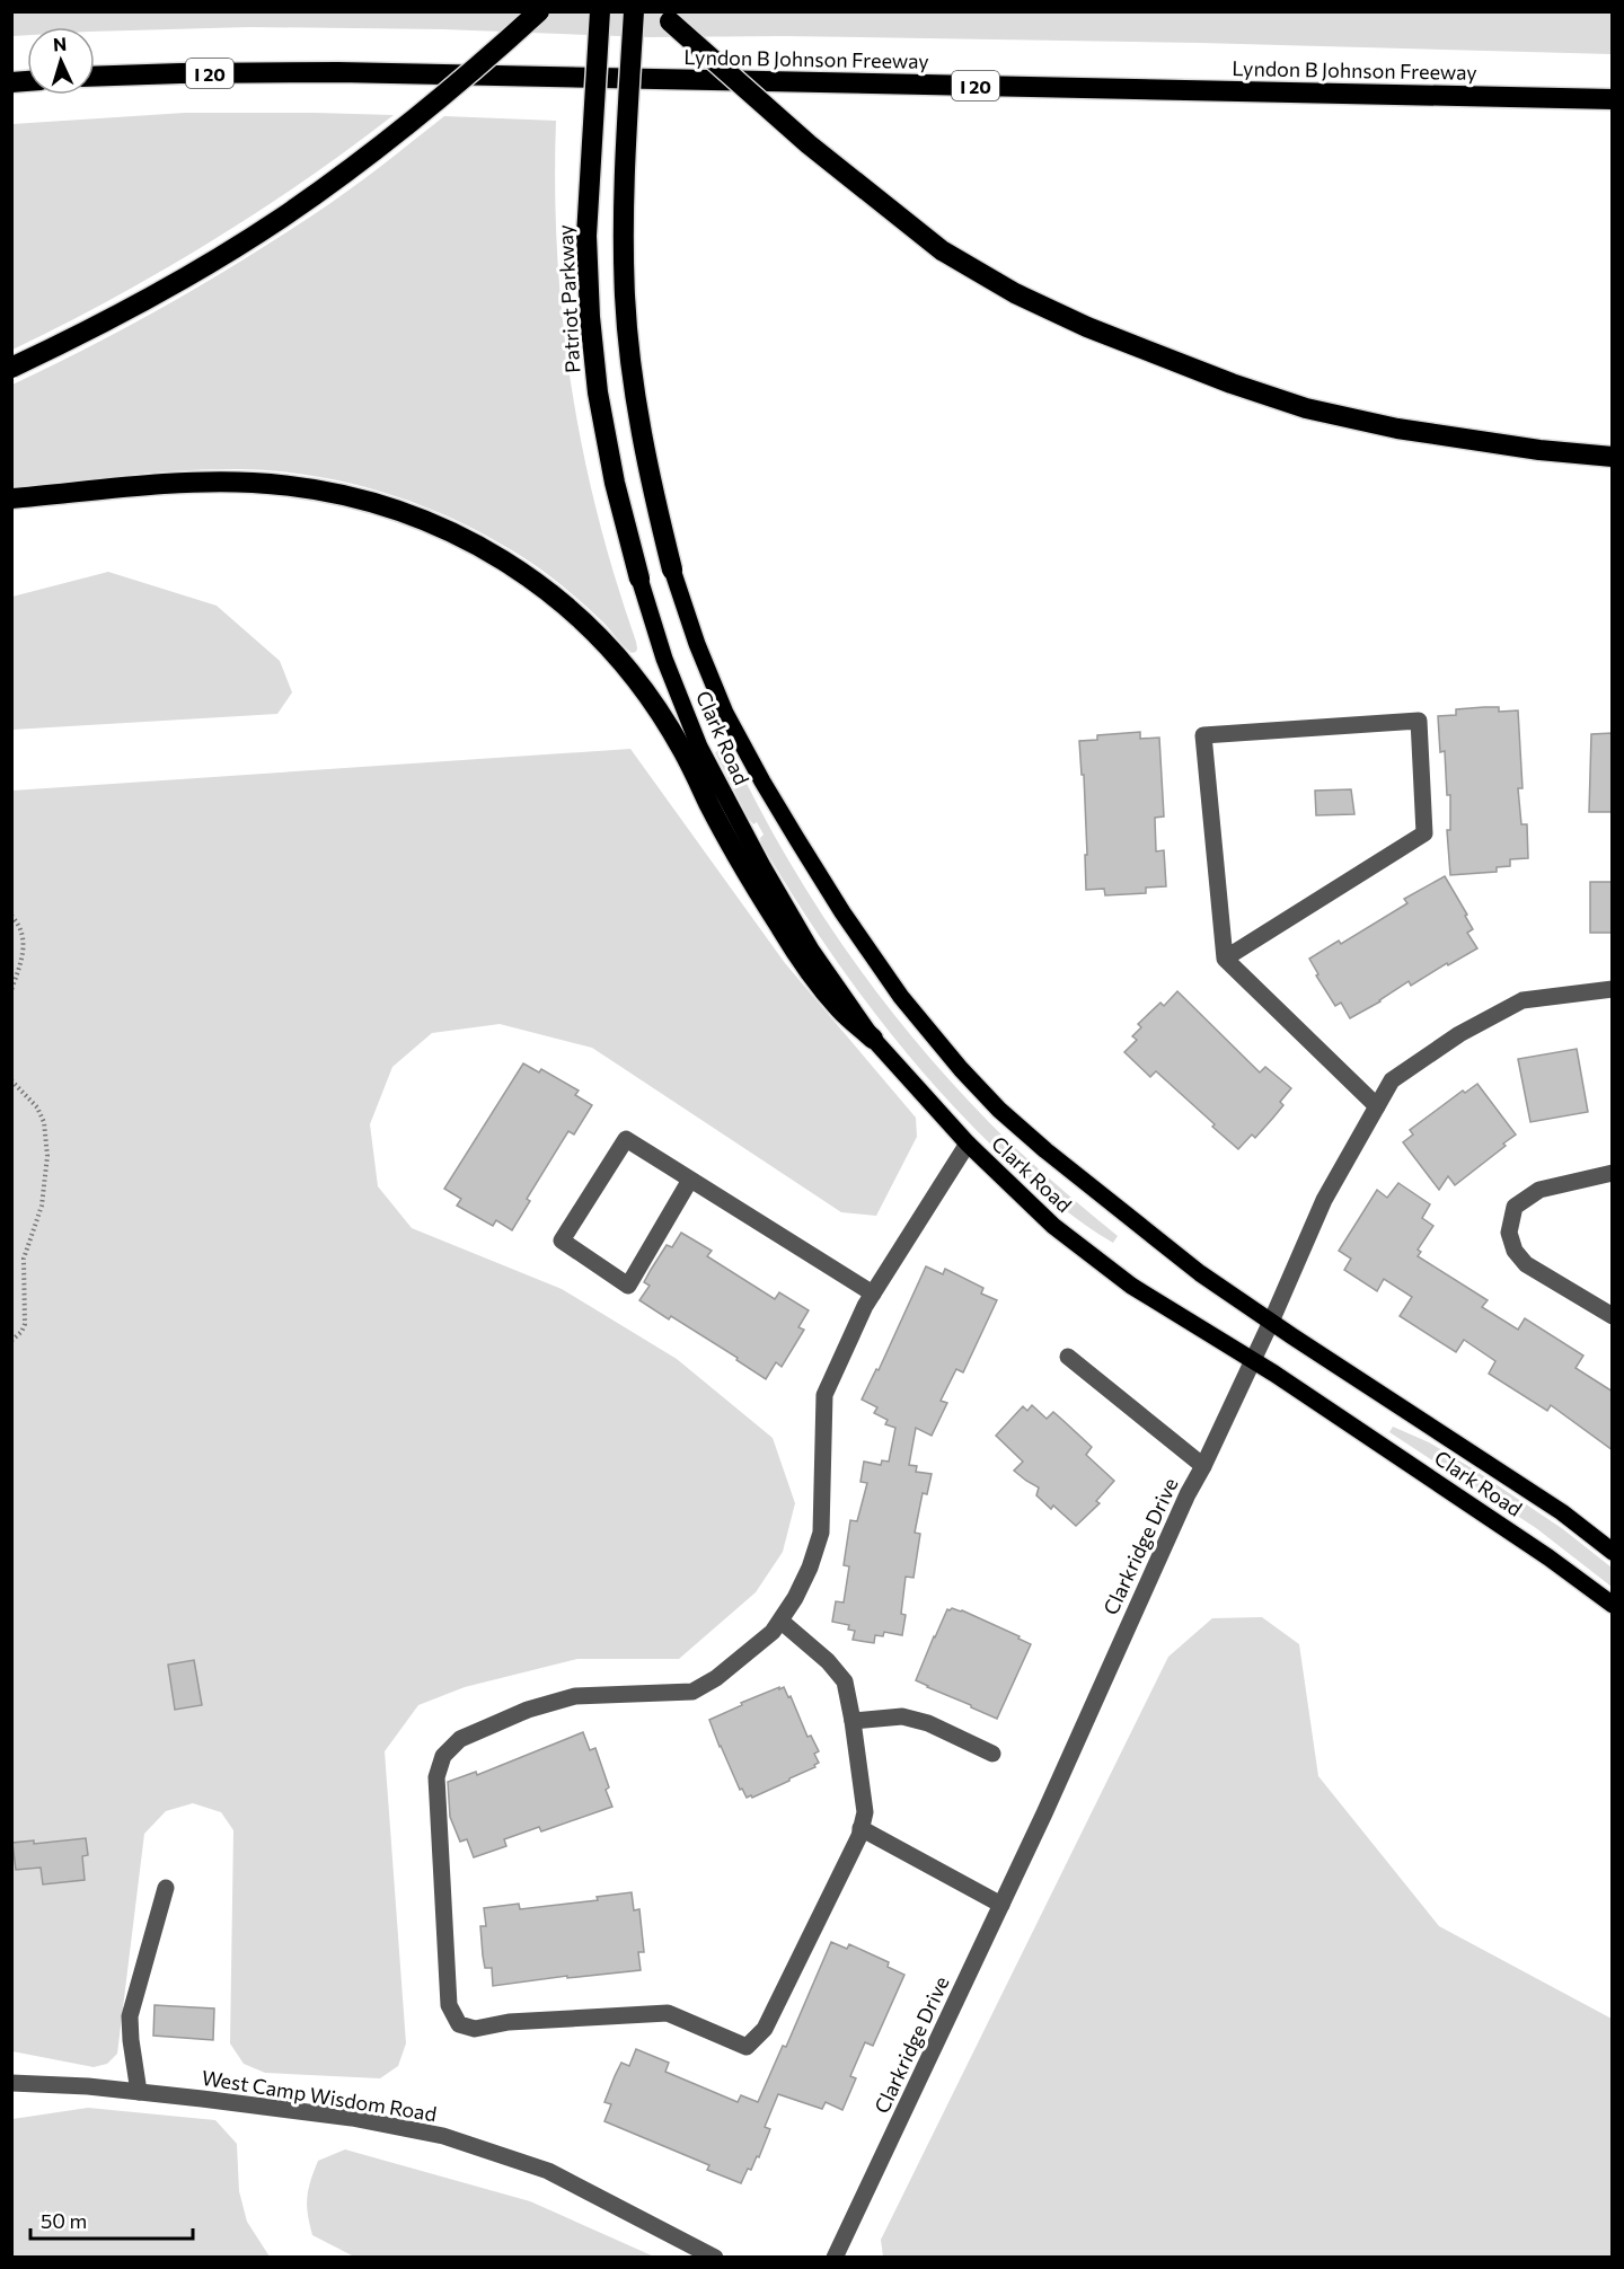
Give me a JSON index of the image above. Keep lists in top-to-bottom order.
{
  "streets": {
    "highway": ["Lyndon B Johnson Freeway", "I 20", "Patriot Parkway"],
    "main road": ["Clark Road"],
    "street": ["Clarkridge Drive", "West Camp Wisdom Road"]
  },
  "crossings": [
    ["Patriot Parkway", "Clark Road"],
    ["Clark Road", "Clarkridge Drive"]
  ],
  "scale_bar": "50 m",
  "north": "top"
}
